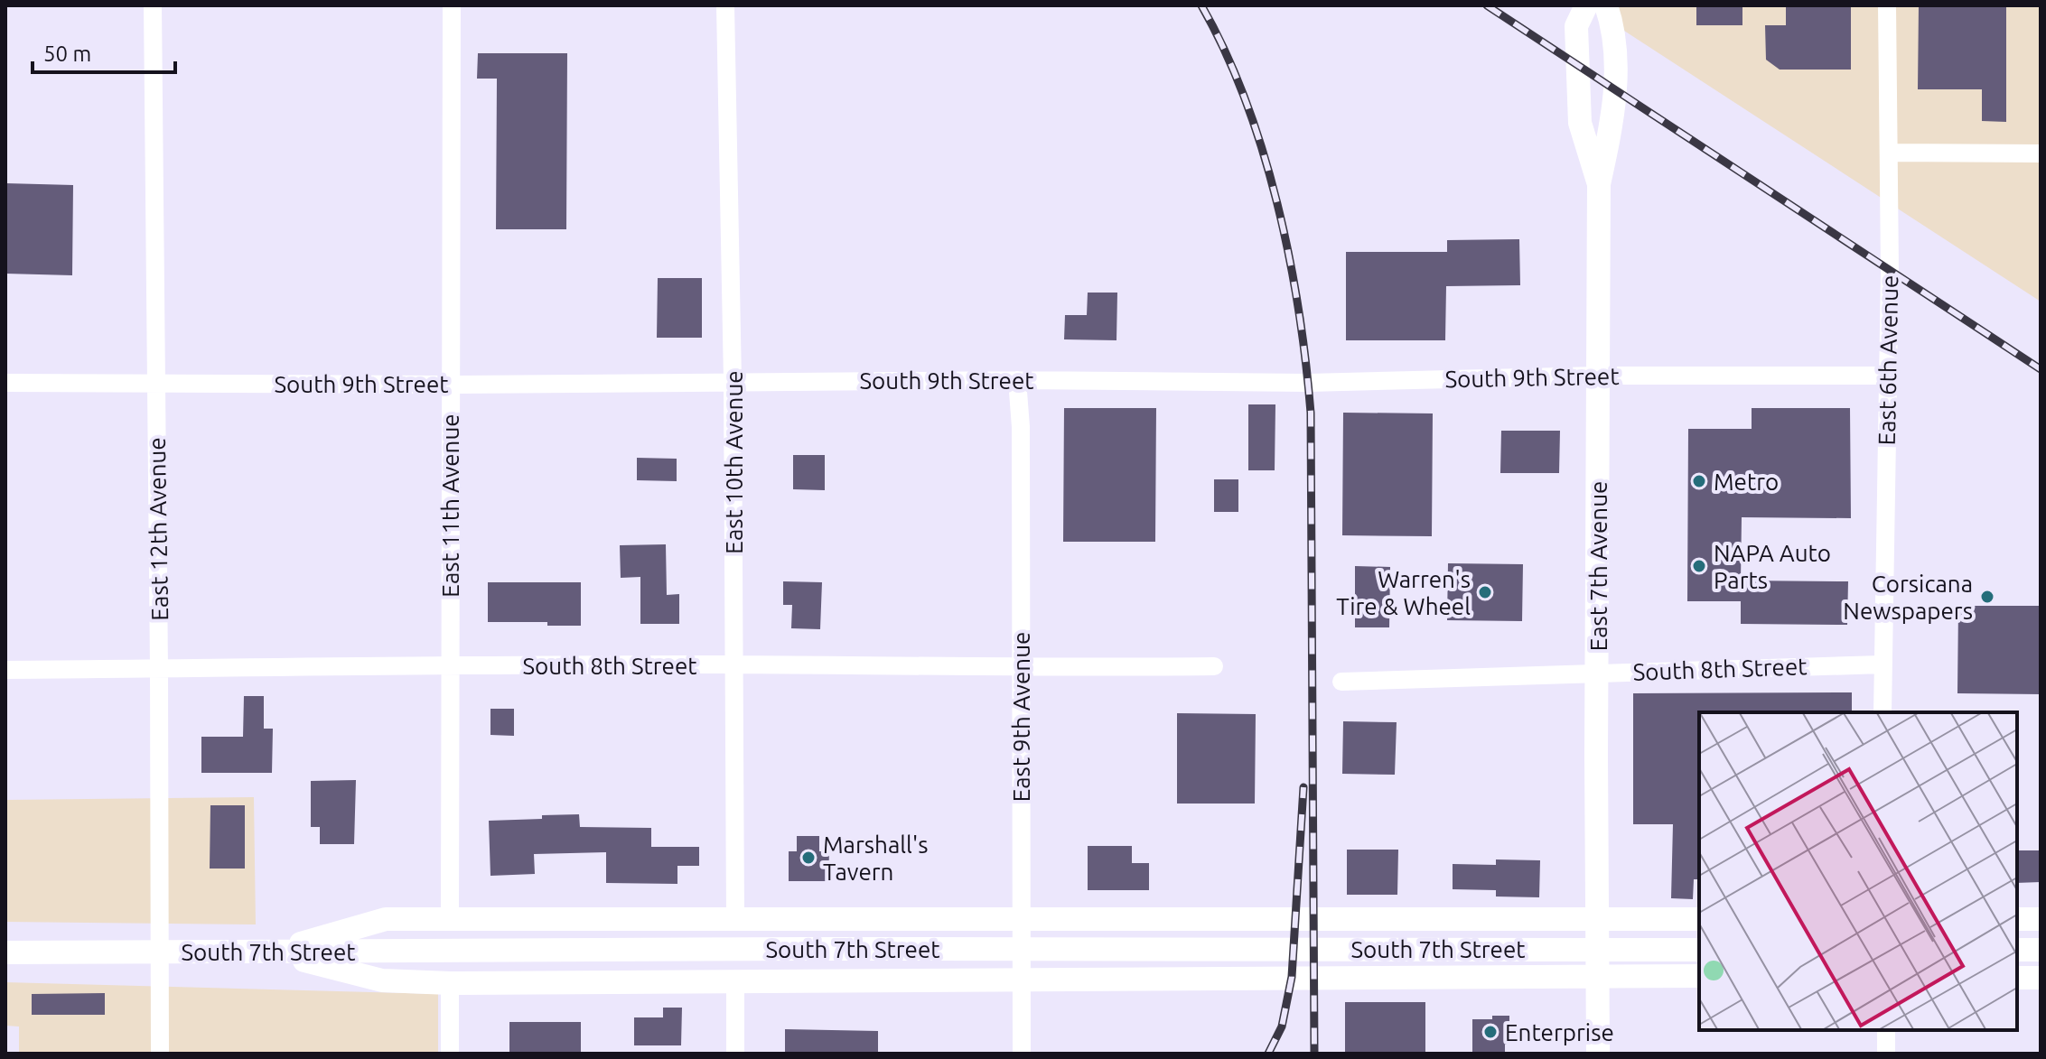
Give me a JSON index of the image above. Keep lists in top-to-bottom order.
{
  "streets": {
    "main road": ["East 7th Avenue", "South 7th Street"],
    "street": [
      "East 6th Avenue",
      "South 9th Street",
      "East 10th Avenue",
      "East 11th Avenue",
      "East 12th Avenue",
      "South 8th Street",
      "East 9th Avenue"
    ]
  },
  "crossings": [
    ["East 6th Avenue", "South 9th Street"],
    ["East 6th Avenue", "South 8th Street"],
    ["South 9th Street", "East 10th Avenue"],
    ["South 9th Street", "East 11th Avenue"],
    ["South 9th Street", "East 12th Avenue"],
    ["South 9th Street", "East 7th Avenue"],
    ["South 9th Street", "East 9th Avenue"],
    ["East 10th Avenue", "South 8th Street"],
    ["East 11th Avenue", "South 8th Street"],
    ["East 12th Avenue", "South 8th Street"],
    ["East 12th Avenue", "South 7th Street"],
    ["East 7th Avenue", "South 8th Street"],
    ["South 8th Street", "East 9th Avenue"]
  ],
  "places": [
    "Metro",
    "NAPA Auto Parts",
    "Warren's Tire & Wheel",
    "Corsicana Newspapers",
    "Marshall's Tavern",
    "Enterprise"
  ],
  "scale_bar": "50 m"
}
